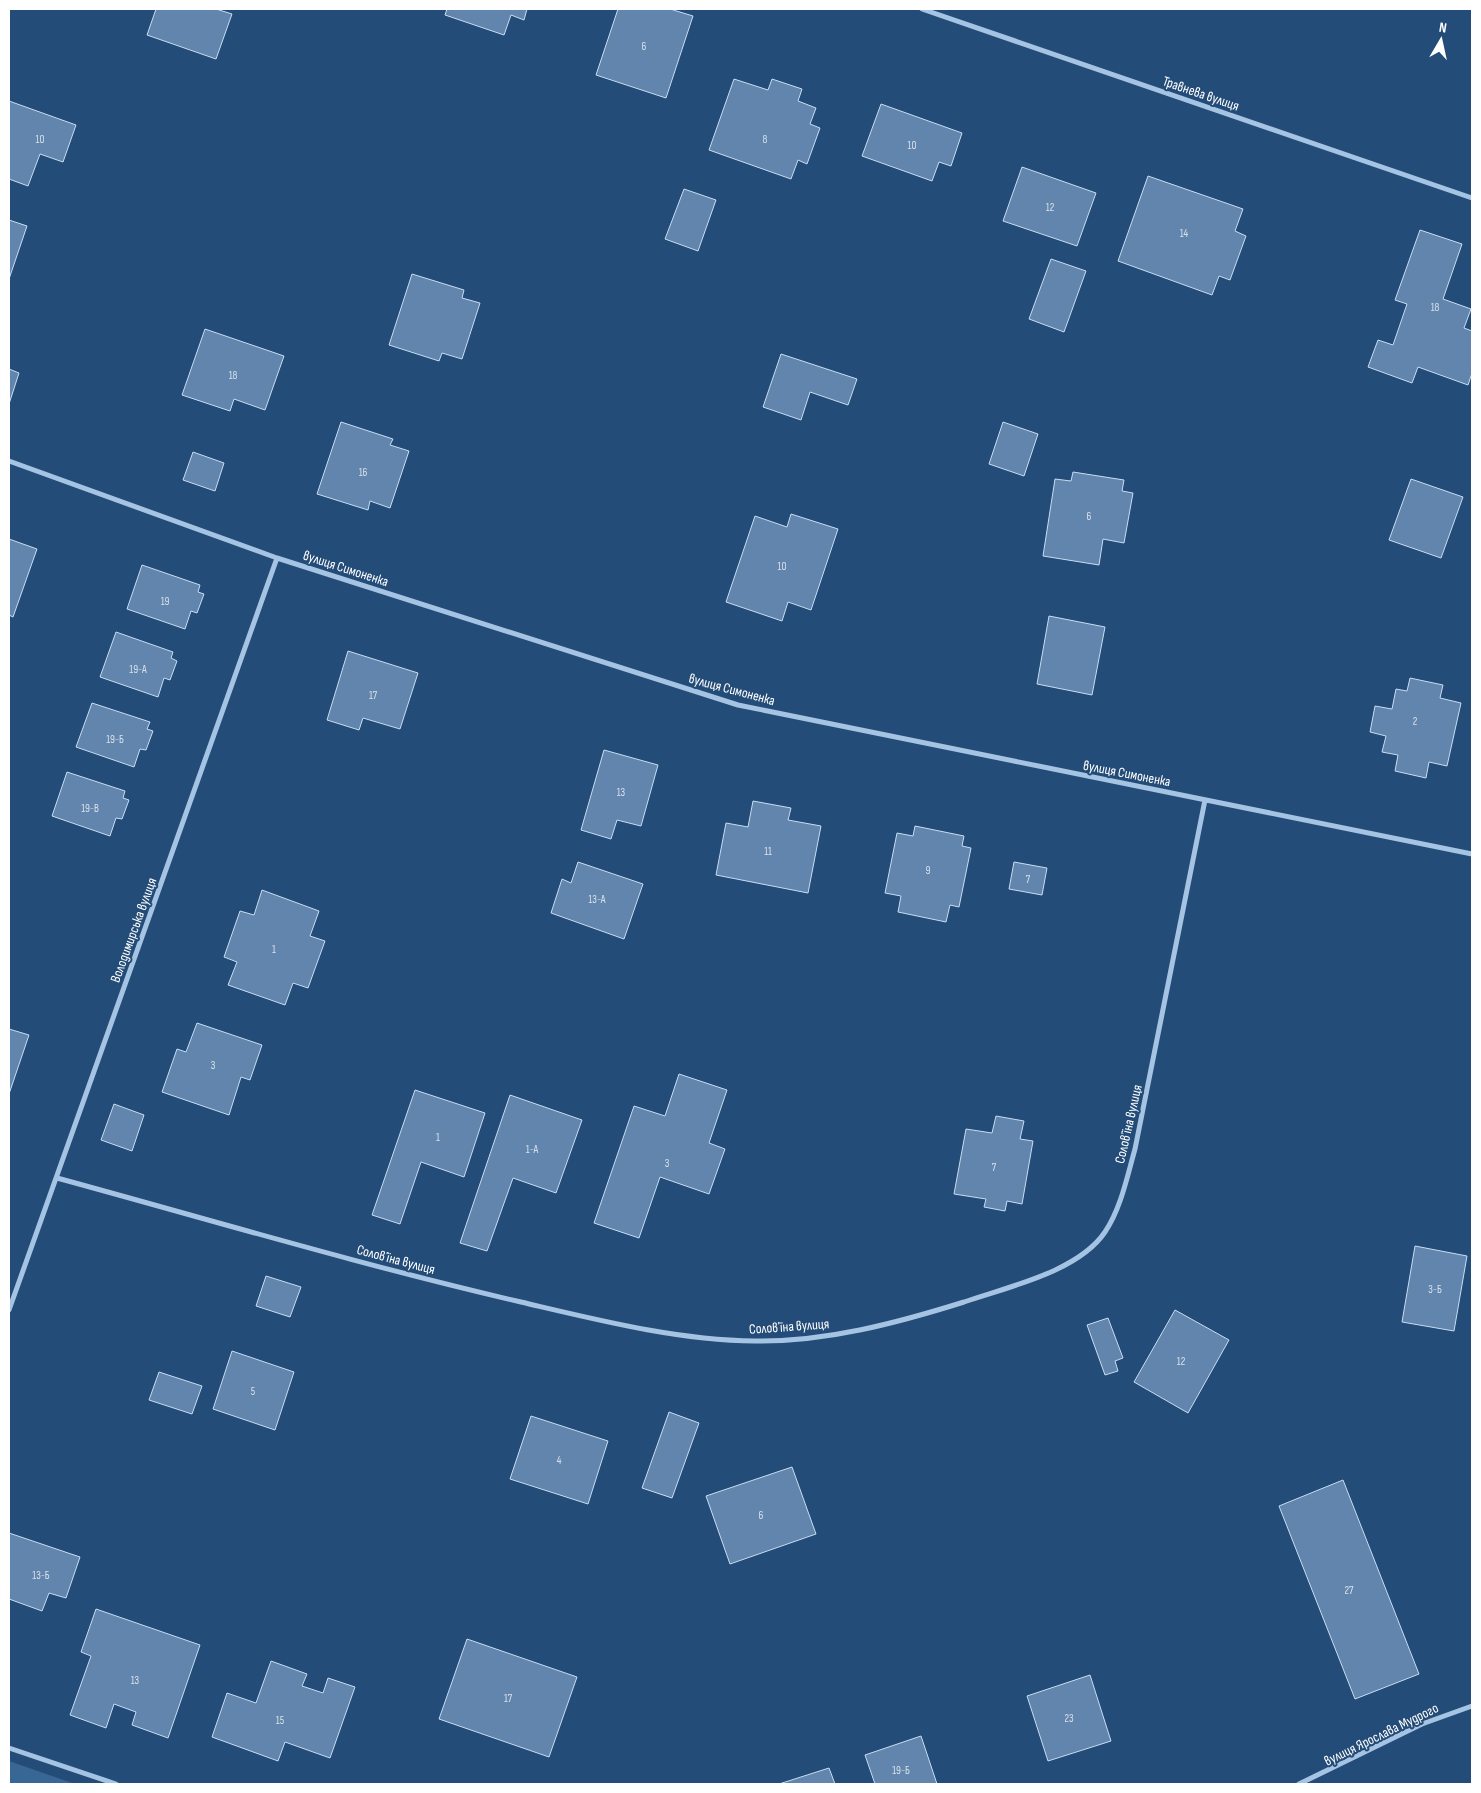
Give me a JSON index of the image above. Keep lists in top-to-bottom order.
{
  "streets": {
    "street": [
      "Травнева вулиця",
      "вулиця Симоненка",
      "Володимирська вулиця",
      "Соловʼїна вулиця",
      "вулиця Ярослава Мудрого"
    ]
  },
  "crossings": [
    ["вулиця Симоненка", "Володимирська вулиця"],
    ["вулиця Симоненка", "Соловʼїна вулиця"],
    ["Володимирська вулиця", "Соловʼїна вулиця"]
  ],
  "house_numbers": [
    "6",
    "10",
    "8",
    "10",
    "12",
    "14",
    "18",
    "18",
    "16",
    "6",
    "10",
    "19",
    "19-А",
    "17",
    "2",
    "19-Б",
    "13",
    "19-В",
    "11",
    "9",
    "7",
    "13-А",
    "1",
    "3",
    "1",
    "1-А",
    "3",
    "7",
    "3-Б",
    "12",
    "5",
    "4",
    "6",
    "13-Б",
    "27",
    "13",
    "17",
    "23",
    "15",
    "19-Б"
  ],
  "north": "top"
}
